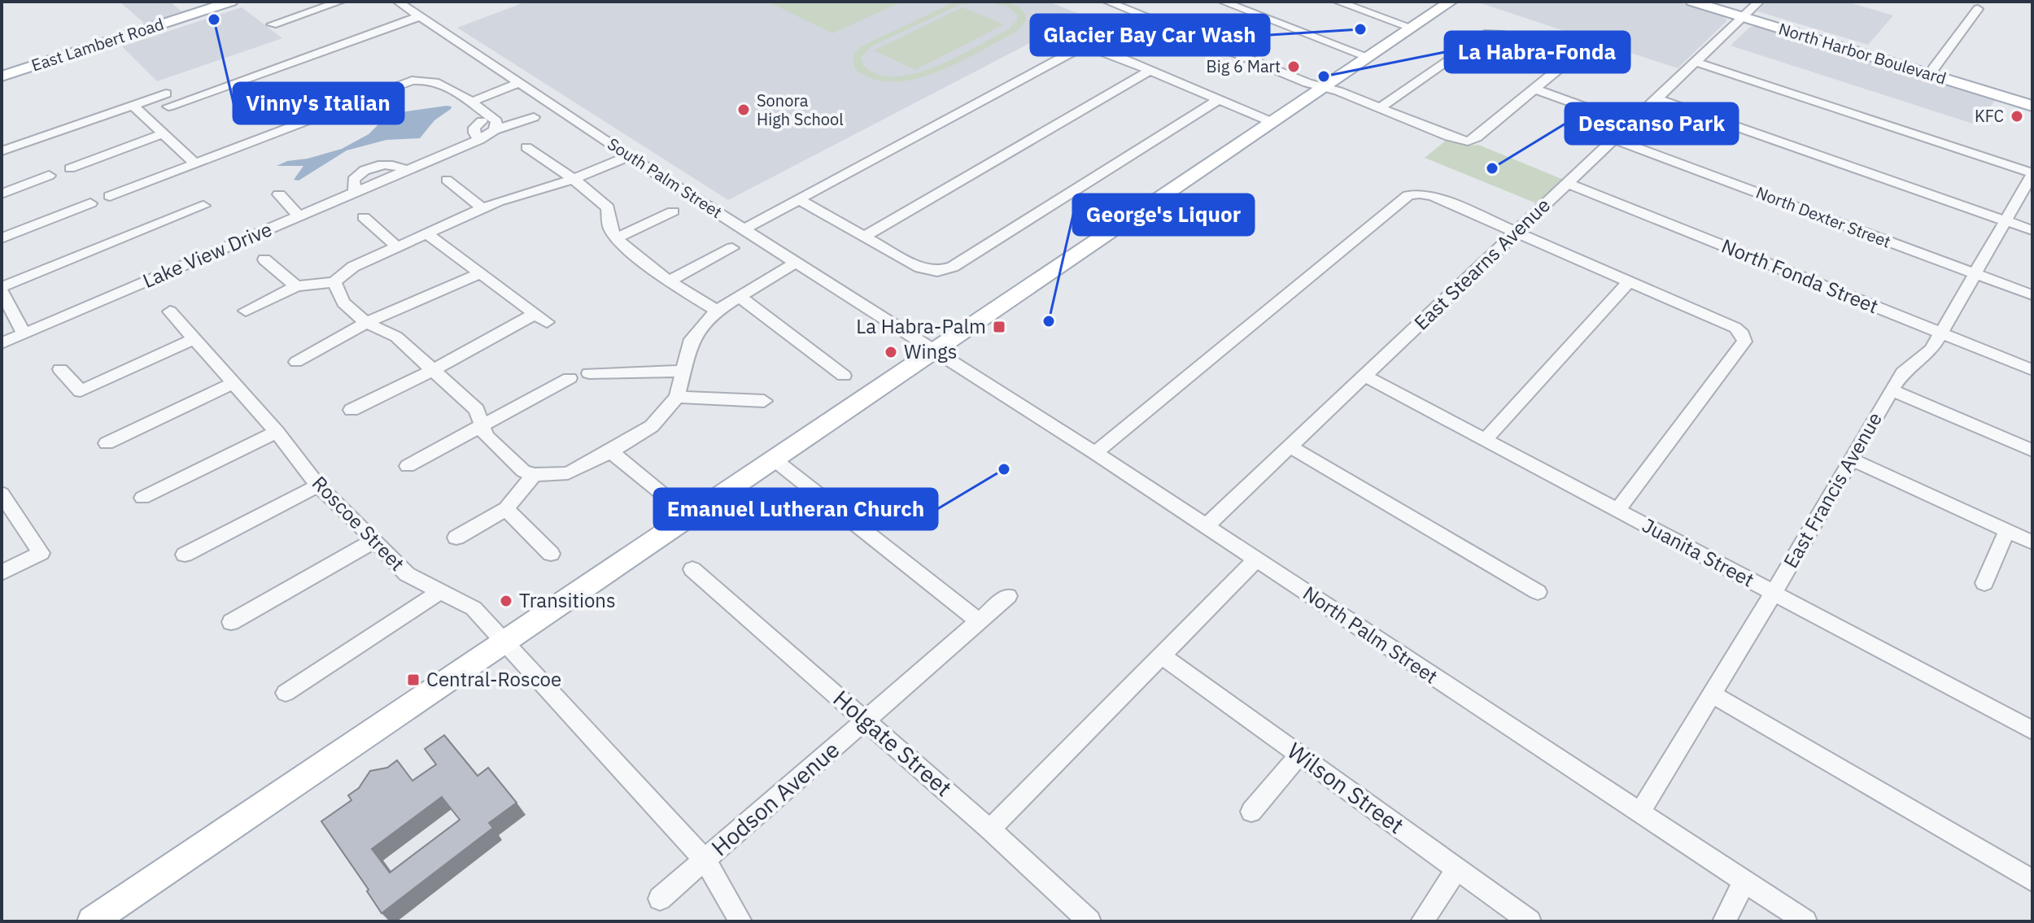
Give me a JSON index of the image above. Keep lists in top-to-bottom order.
{
  "streets": {
    "main road": ["East Lambert Road", "North Harbor Boulevard"],
    "street": [
      "South Palm Street",
      "North Dexter Street",
      "Lake View Drive",
      "East Stearns Avenue",
      "North Fonda Street",
      "East Francis Avenue",
      "Roscoe Street",
      "Juanita Street",
      "North Palm Street",
      "Holgate Street",
      "Wilson Street",
      "Hodson Avenue"
    ]
  },
  "crossings": [
    ["North Harbor Boulevard", "East Stearns Avenue"],
    ["South Palm Street", "North Palm Street"],
    ["North Dexter Street", "East Stearns Avenue"],
    ["North Dexter Street", "East Francis Avenue"],
    ["East Stearns Avenue", "North Fonda Street"],
    ["East Stearns Avenue", "Juanita Street"],
    ["East Stearns Avenue", "North Palm Street"],
    ["North Fonda Street", "East Francis Avenue"],
    ["East Francis Avenue", "Juanita Street"],
    ["East Francis Avenue", "North Palm Street"],
    ["Roscoe Street", "Hodson Avenue"],
    ["Holgate Street", "Hodson Avenue"]
  ],
  "places": {
    "other": [
      "Vinny's Italian",
      "Glacier Bay Car Wash",
      "Big 6 Mart",
      "La Habra-Fonda",
      "Sonora High School",
      "KFC",
      "Descanso Park",
      "George's Liquor",
      "Wings",
      "Emanuel Lutheran Church",
      "Transitions"
    ],
    "transit": ["La Habra-Palm", "Central-Roscoe"]
  }
}
